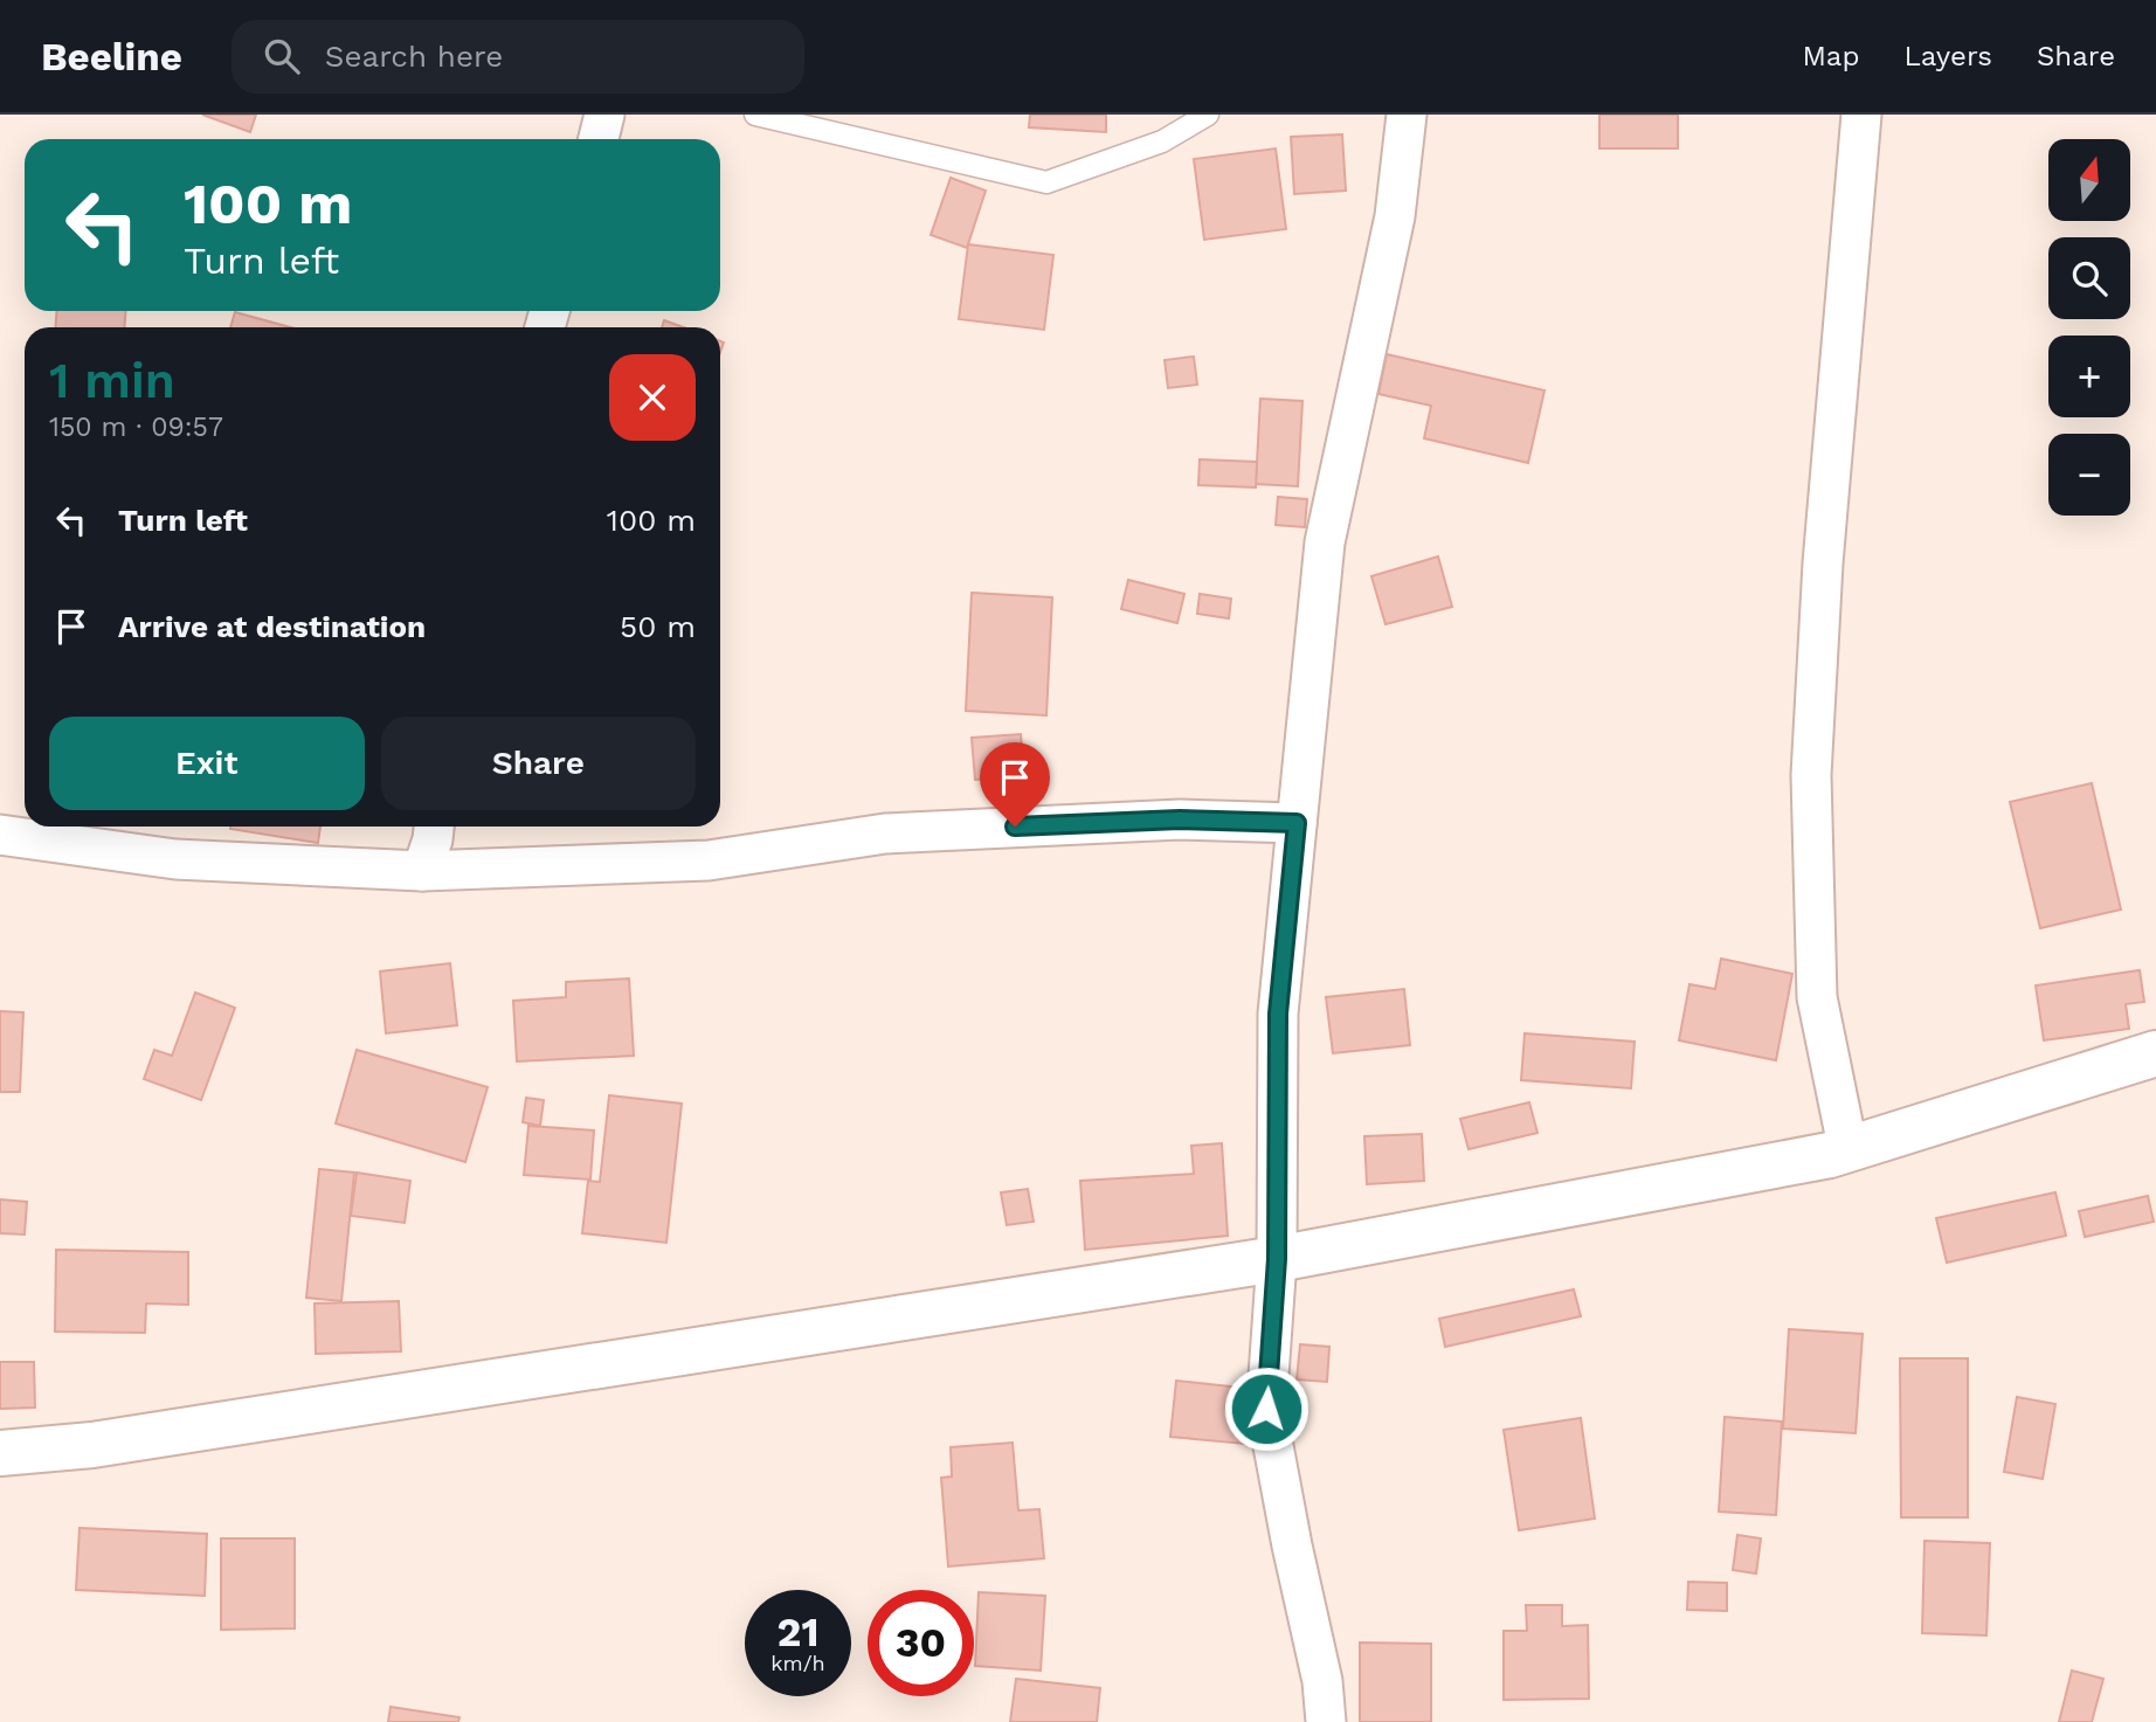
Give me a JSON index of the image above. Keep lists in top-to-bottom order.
{
  "north": "top",
  "page": {
    "header": "Beeline",
    "search": "Search here",
    "nav": ["Map", "Layers", "Share"],
    "map_buttons": ["+", "−"],
    "turn": ["100 m", "Turn left"],
    "heading": ["1 min", "150 m · 09:57"],
    "list": [
      {
        "name": "Turn left",
        "value": "100 m"
      },
      {
        "name": "Arrive at destination",
        "value": "50 m"
      }
    ],
    "buttons": ["Exit", "Share"],
    "speed": "21 km/h",
    "limit": "30"
  }
}
